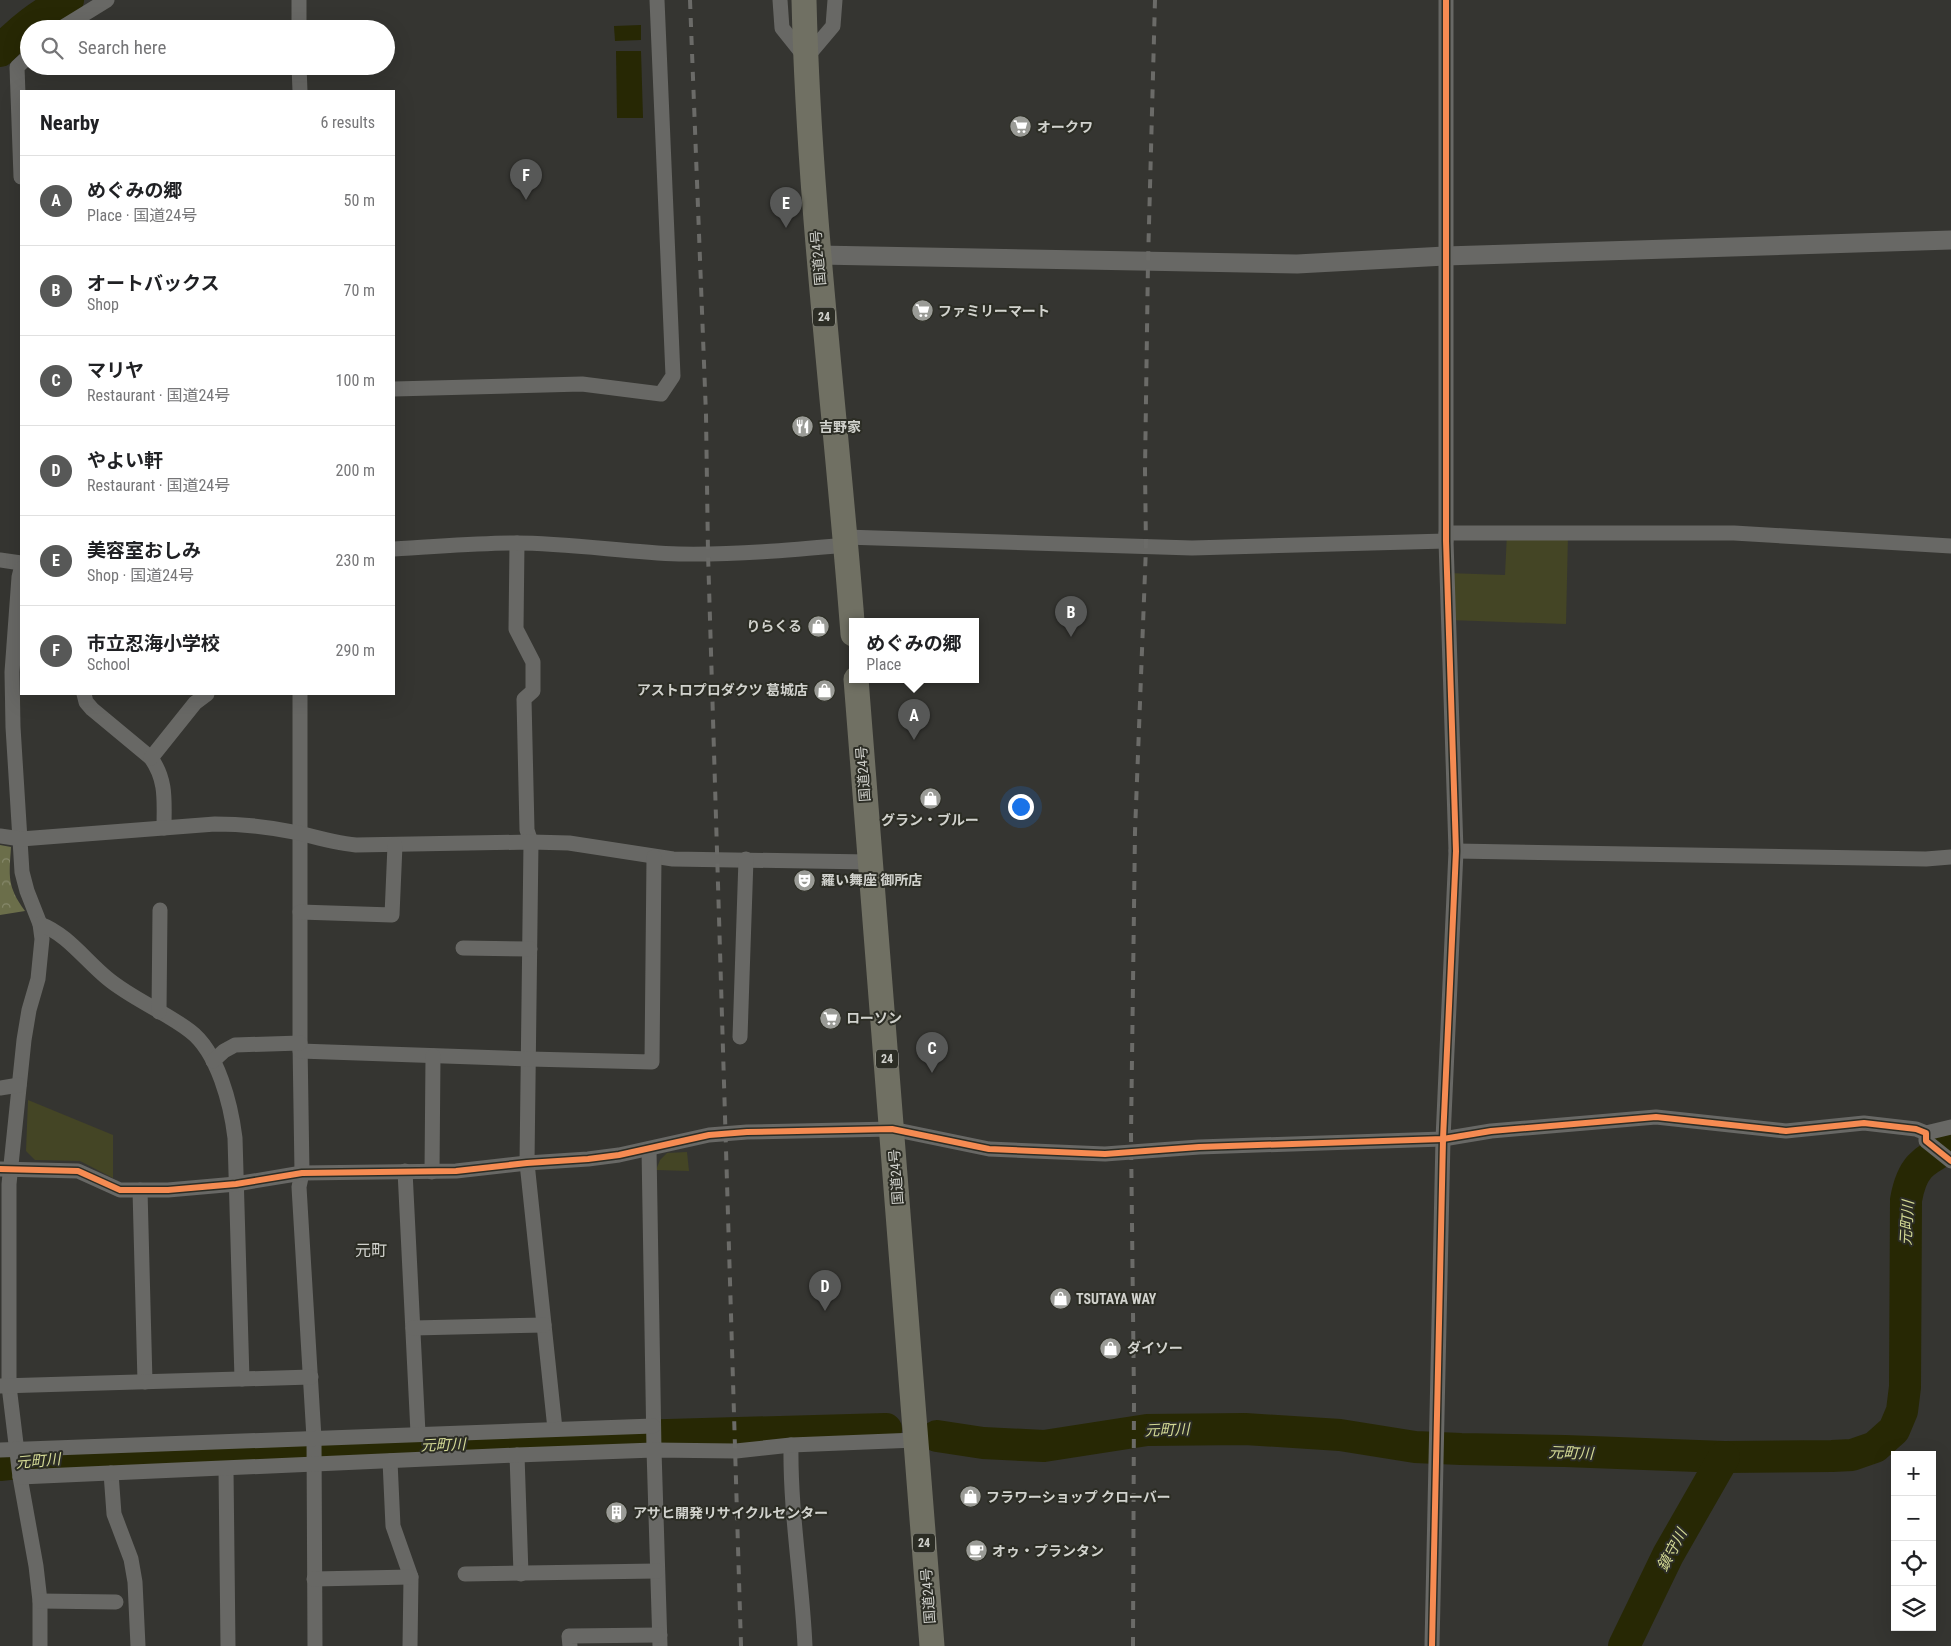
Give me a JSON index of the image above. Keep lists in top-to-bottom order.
{
  "streets": {
    "highway": ["国道24号", "24"]
  },
  "districts": ["元町"],
  "water": ["元町川", "鎮守川"],
  "places": {
    "supermarket": ["オークワ", "ファミリーマート", "ローソン"],
    "restaurant": ["吉野家"],
    "shop": [
      "りらくる",
      "アストロプロダクツ 葛城店",
      "グラン・ブルー",
      "TSUTAYA WAY",
      "ダイソー",
      "フラワーショップ クローバー"
    ],
    "theatre": ["羅い舞座 御所店"],
    "building": ["アサヒ開発リサイクルセンター"],
    "cafe": ["オゥ・プランタン"]
  },
  "page": {
    "search": "Search here",
    "heading": ["Nearby", "6 results"],
    "list": [
      {
        "mark": "A",
        "name": "めぐみの郷",
        "note": "Place · 国道24号",
        "value": "50 m"
      },
      {
        "mark": "B",
        "name": "オートバックス",
        "note": "Shop",
        "value": "70 m"
      },
      {
        "mark": "C",
        "name": "マリヤ",
        "note": "Restaurant · 国道24号",
        "value": "100 m"
      },
      {
        "mark": "D",
        "name": "やよい軒",
        "note": "Restaurant · 国道24号",
        "value": "200 m"
      },
      {
        "mark": "E",
        "name": "美容室おしみ",
        "note": "Shop · 国道24号",
        "value": "230 m"
      },
      {
        "mark": "F",
        "name": "市立忍海小学校",
        "note": "School",
        "value": "290 m"
      }
    ],
    "pins": [
      "F",
      "E",
      "B",
      "A",
      "C",
      "D"
    ],
    "popup": ["めぐみの郷", "Place"],
    "map_buttons": ["+", "−"]
  }
}
